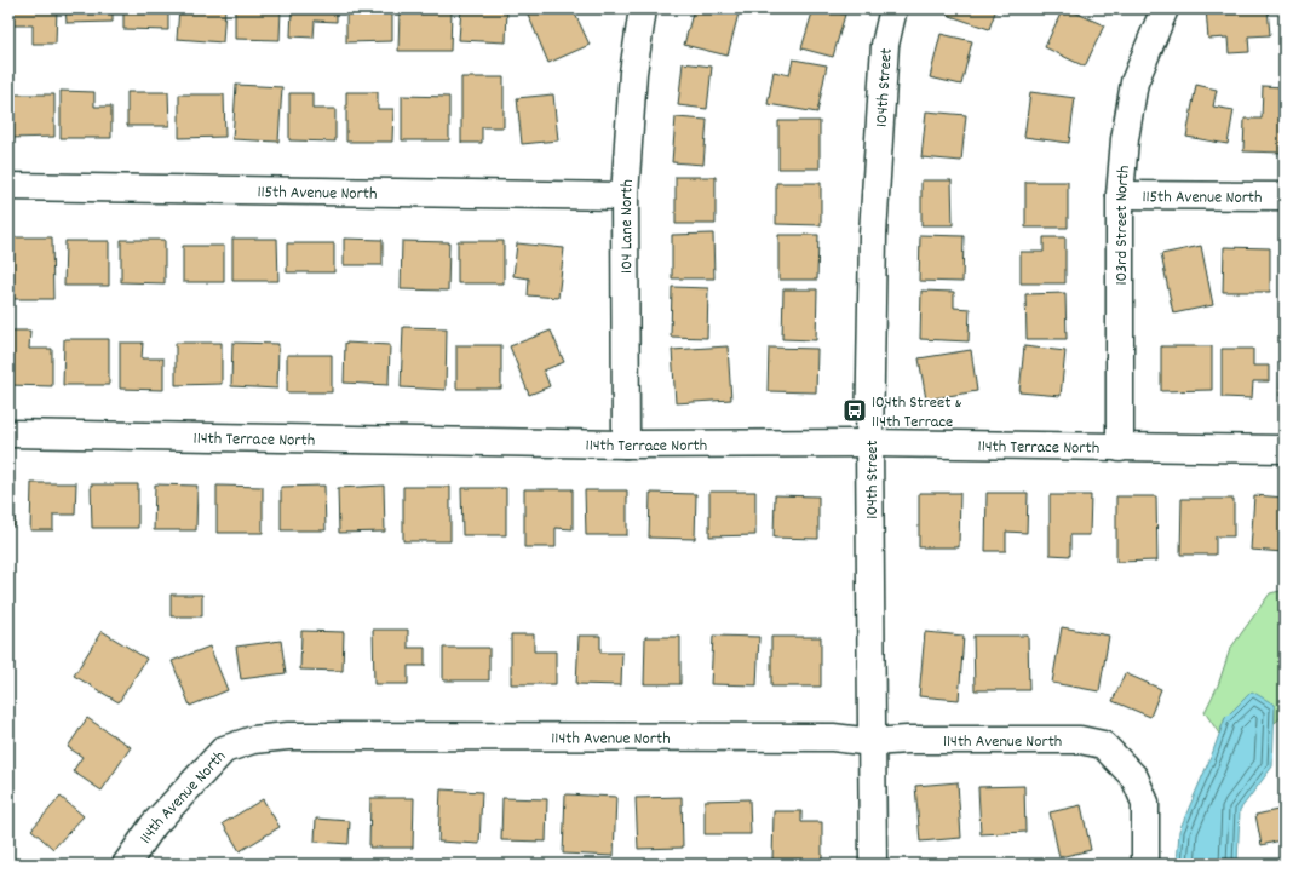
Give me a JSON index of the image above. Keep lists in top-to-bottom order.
{
  "streets": {
    "street": [
      "104th Street",
      "115th Avenue North",
      "103rd Street North",
      "104 Lane North",
      "114th Terrace North",
      "114th Avenue North"
    ]
  },
  "crossings": [
    ["104th Street", "114th Terrace North"],
    ["104th Street", "114th Avenue North"],
    ["115th Avenue North", "103rd Street North"],
    ["115th Avenue North", "104 Lane North"],
    ["103rd Street North", "114th Terrace North"],
    ["104 Lane North", "114th Terrace North"]
  ],
  "places": {
    "bus stop": ["104th Street & 114th Terrace"]
  }
}
